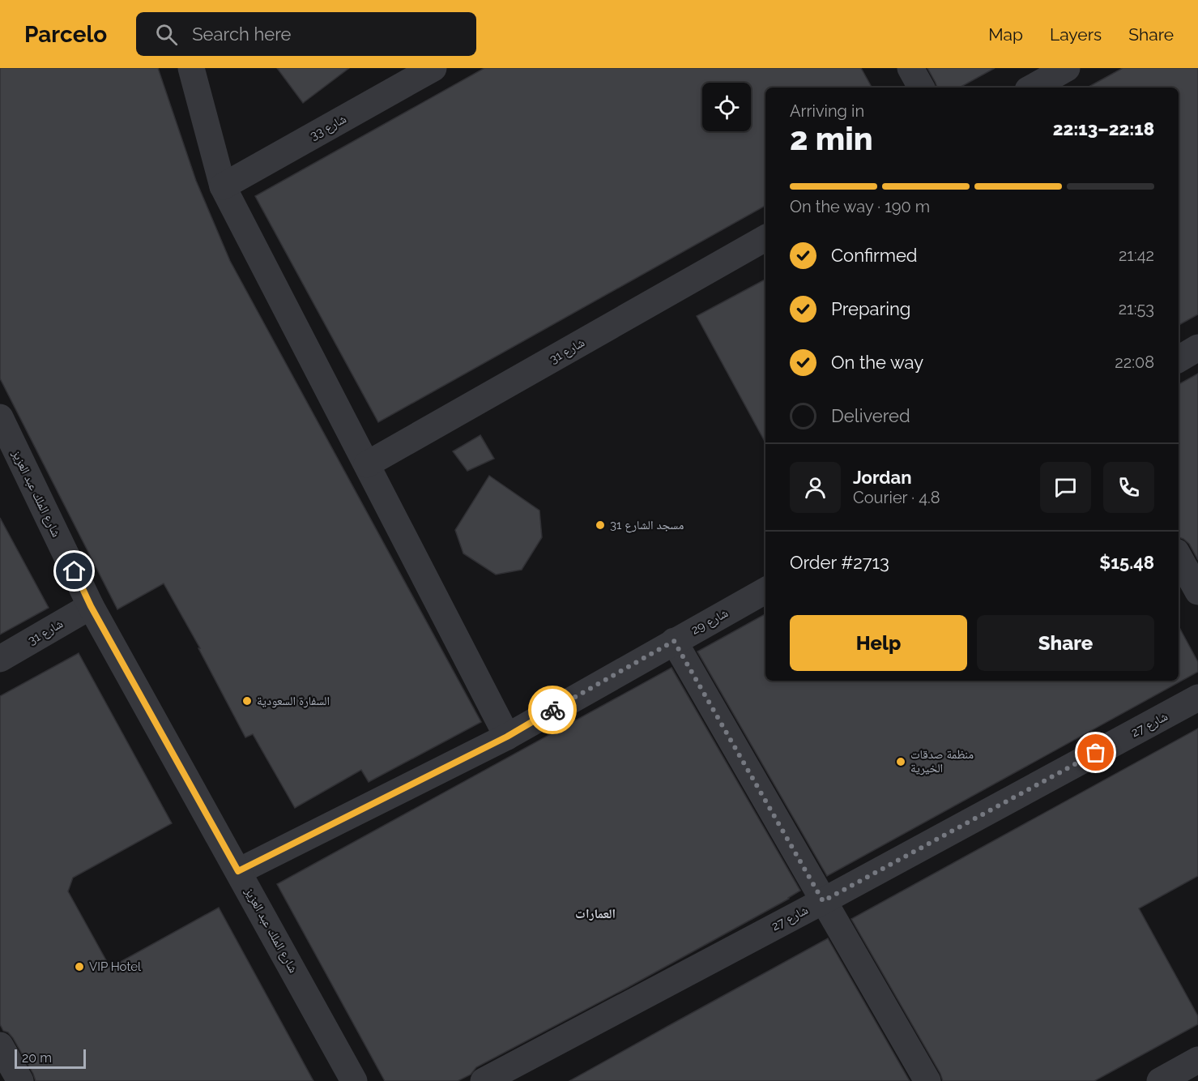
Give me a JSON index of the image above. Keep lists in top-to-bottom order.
{
  "streets": {
    "street": [
      "شارع 33",
      "شارع 31",
      "شارع الملك عبد العزيز",
      "شارع 29",
      "شارع 27"
    ]
  },
  "crossings": [
    ["شارع 31", "شارع الملك عبد العزيز"],
    ["شارع الملك عبد العزيز", "شارع 29"]
  ],
  "districts": ["العمارات"],
  "places": [
    "مسجد الشارع 31",
    "السفارة السعودية",
    "منظمة صدقات الخيرية",
    "VIP Hotel"
  ],
  "scale_bar": "20 m",
  "page": {
    "header": "Parcelo",
    "search": "Search here",
    "nav": ["Map", "Layers", "Share"],
    "heading": ["2 min", "Arriving in", "22:13–22:18"],
    "panel": [
      "Jordan",
      "Courier · 4.8",
      "Order #2713",
      "$15.48"
    ],
    "bar": "On the way · 190 m",
    "list": [
      ["Confirmed", "21:42"],
      ["Preparing", "21:53"],
      ["On the way", "22:08"],
      "Delivered"
    ],
    "buttons": ["Help", "Share"],
    "scale": "20 m"
  }
}
